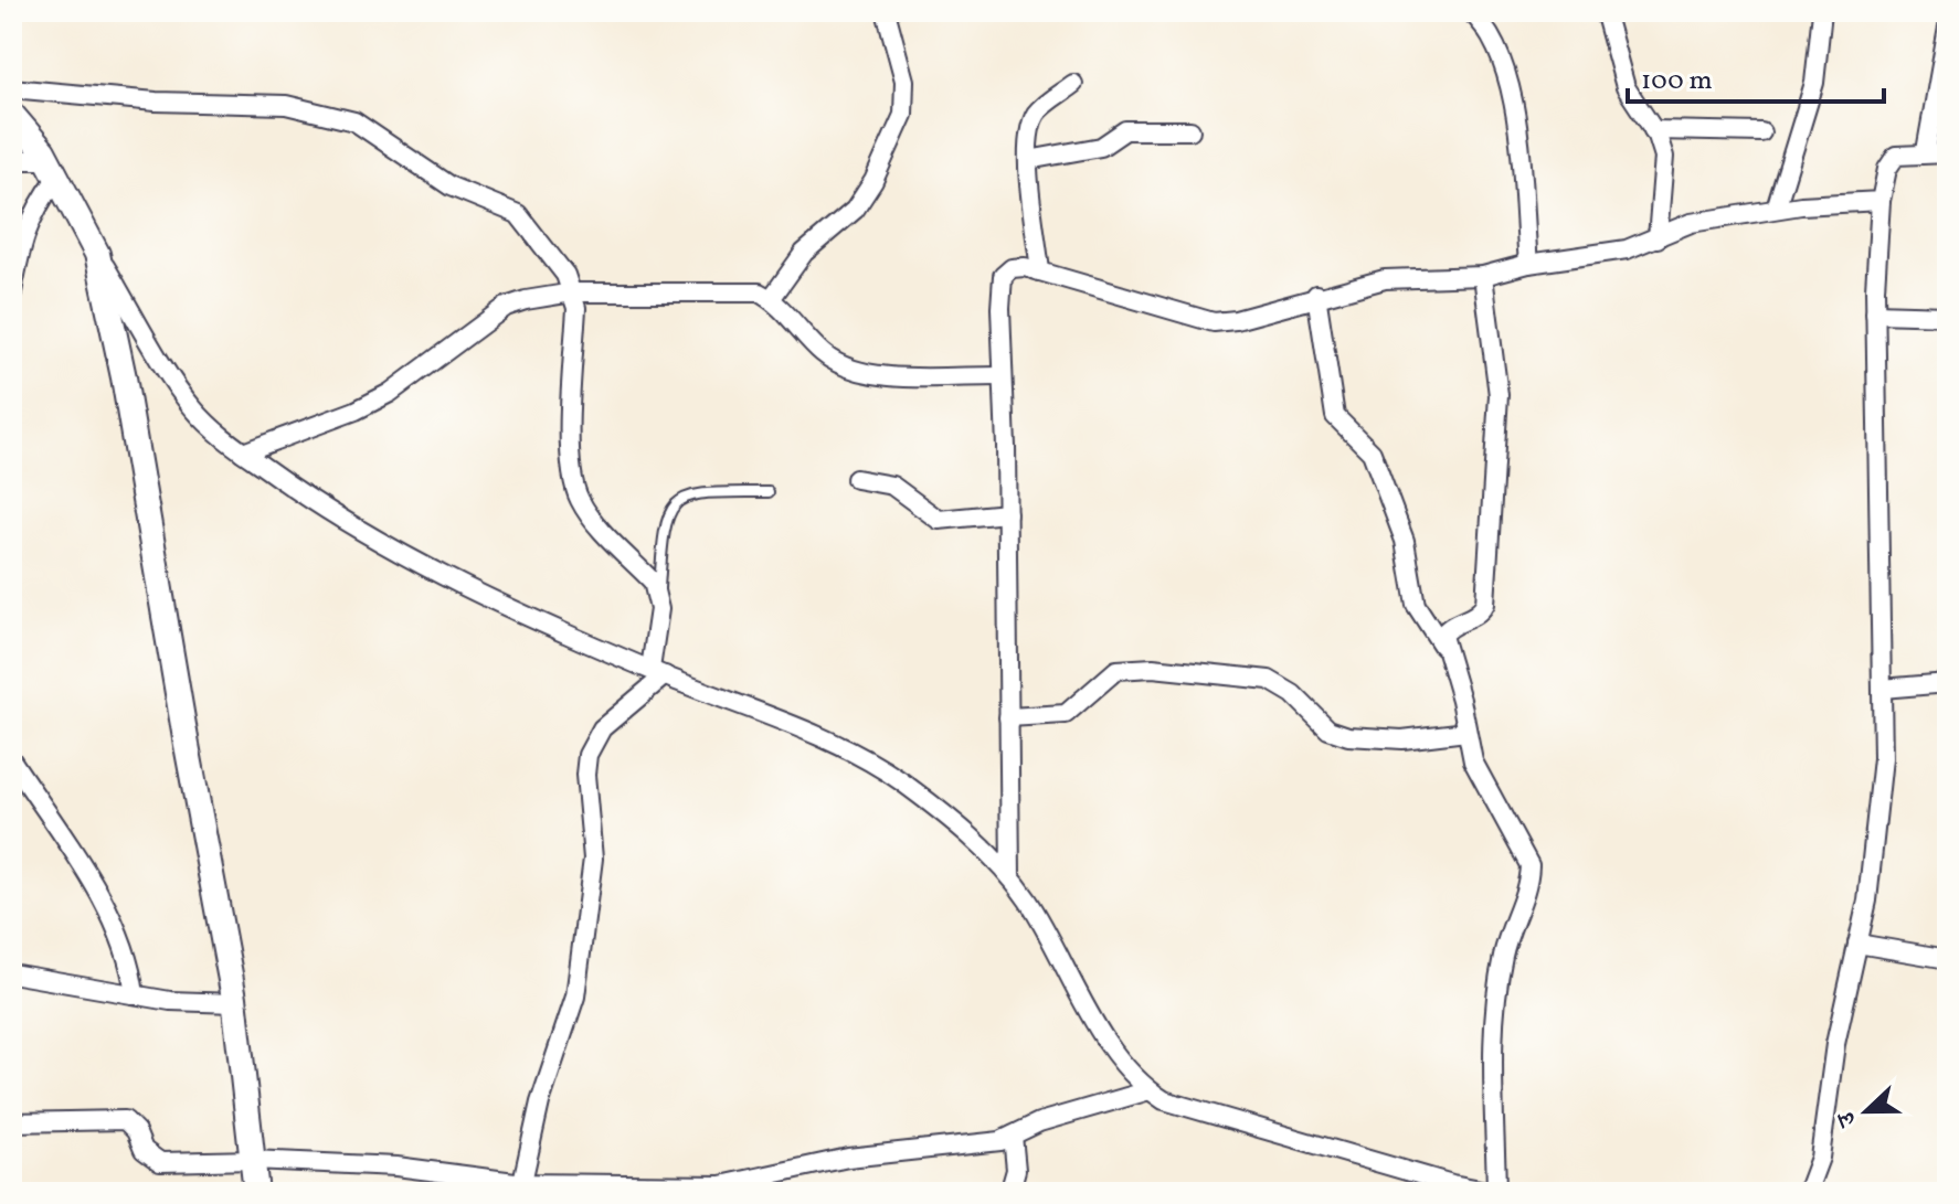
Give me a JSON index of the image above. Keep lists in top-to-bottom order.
{
  "scale_bar": "100 m",
  "north": "left"
}
